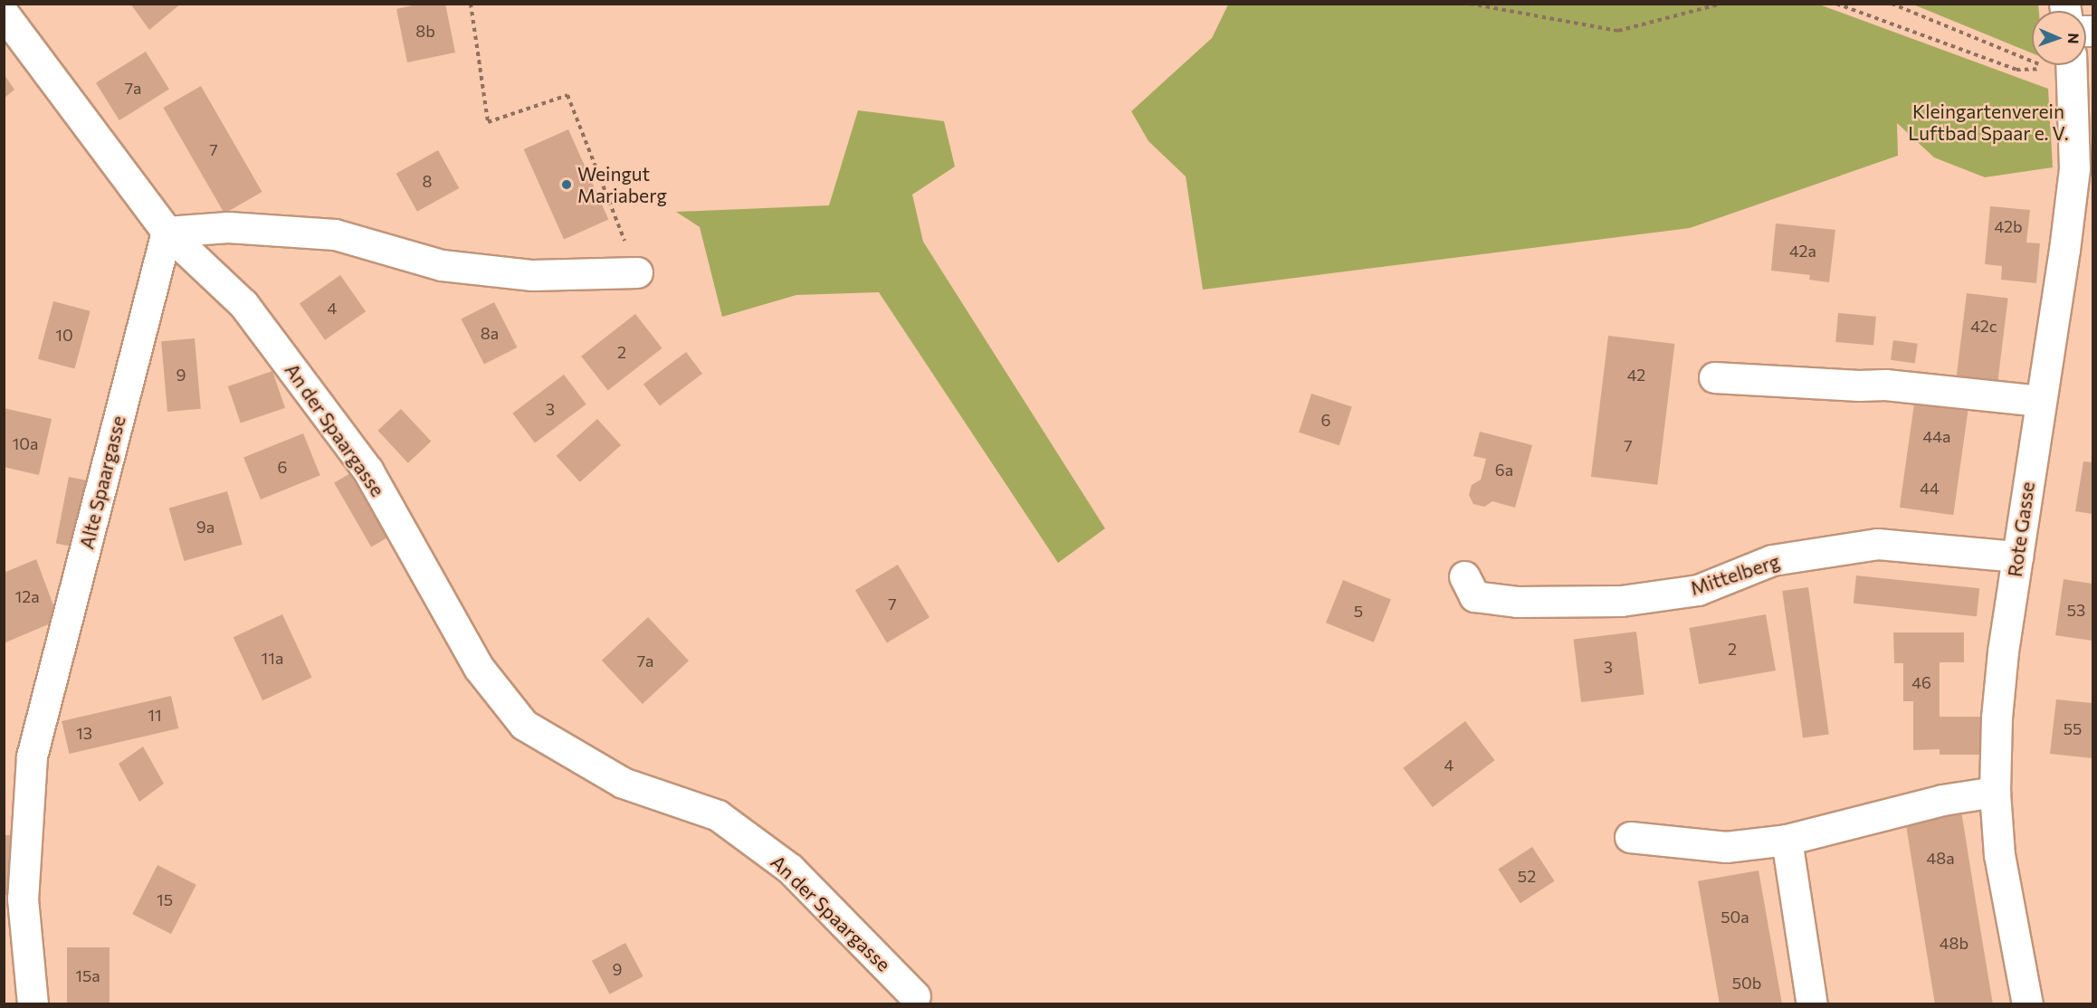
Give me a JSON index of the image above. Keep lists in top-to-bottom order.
{
  "streets": {
    "street": [
      "An der Spaargasse",
      "Alte Spaargasse",
      "Rote Gasse",
      "Mittelberg"
    ]
  },
  "crossings": [
    ["An der Spaargasse", "Alte Spaargasse"],
    ["Rote Gasse", "Mittelberg"]
  ],
  "parks": ["Kleingartenverein Luftbad Spaar e. V."],
  "places": ["Weingut Mariaberg"],
  "house_numbers": [
    "8b",
    "7a",
    "7",
    "8",
    "42b",
    "42a",
    "4",
    "42c",
    "8a",
    "10",
    "2",
    "9",
    "42",
    "3",
    "6",
    "44a",
    "10a",
    "7",
    "6",
    "6a",
    "44",
    "9a",
    "12a",
    "7",
    "53",
    "5",
    "2",
    "11a",
    "7a",
    "3",
    "46",
    "11",
    "55",
    "13",
    "4",
    "48a",
    "52",
    "15",
    "50a",
    "48b",
    "9",
    "15a",
    "50b"
  ],
  "north": "right"
}
